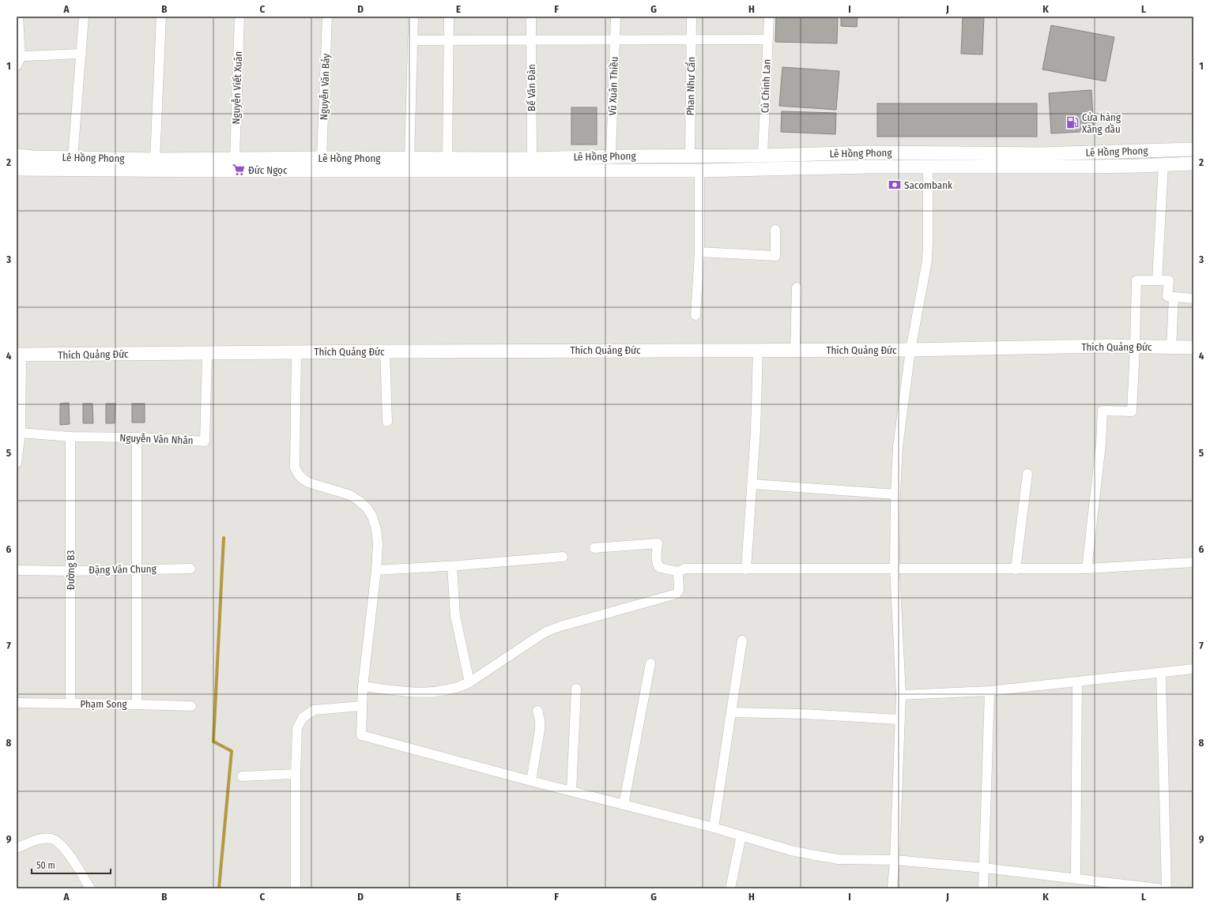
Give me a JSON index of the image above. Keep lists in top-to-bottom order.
{
  "streets": {
    "main road": ["Lê Hồng Phong", "Thích Quảng Đức"],
    "street": [
      "Vũ Xuân Thiều",
      "Phan Như Cẩn",
      "Cù Chính Lan",
      "Nguyễn Văn Bảy",
      "Nguyễn Viết Xuân",
      "Bế Văn Đàn",
      "Nguyễn Văn Nhân",
      "Đặng Văn Chung",
      "Đường B3",
      "Phạm Song"
    ]
  },
  "crossings": [
    ["Vũ Xuân Thiều", "Lê Hồng Phong"],
    ["Phan Như Cẩn", "Lê Hồng Phong"],
    ["Cù Chính Lan", "Lê Hồng Phong"],
    ["Nguyễn Văn Bảy", "Lê Hồng Phong"],
    ["Nguyễn Viết Xuân", "Lê Hồng Phong"],
    ["Bế Văn Đàn", "Lê Hồng Phong"],
    ["Thích Quảng Đức", "Nguyễn Văn Nhân"],
    ["Nguyễn Văn Nhân", "Đường B3"],
    ["Đặng Văn Chung", "Đường B3"],
    ["Đường B3", "Phạm Song"]
  ],
  "places": {
    "fuel station": ["Cửa hàng Xăng dầu"],
    "supermarket": ["Đức Ngọc"],
    "bank": ["Sacombank"]
  },
  "scale_bar": "50 m",
  "grid": {
    "columns": [
      "A",
      "B",
      "C",
      "D",
      "E",
      "F",
      "G",
      "H",
      "I",
      "J",
      "K",
      "L"
    ],
    "rows": [
      "1",
      "2",
      "3",
      "4",
      "5",
      "6",
      "7",
      "8",
      "9"
    ]
  }
}
